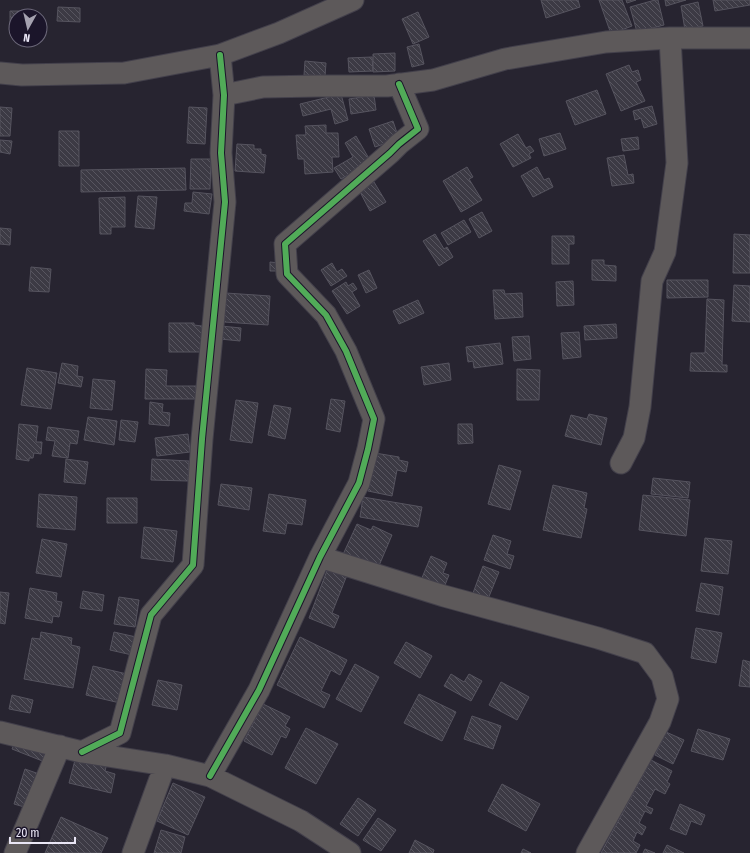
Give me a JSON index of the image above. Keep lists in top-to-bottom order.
{
  "scale_bar": "20 m",
  "north": "bottom"
}
